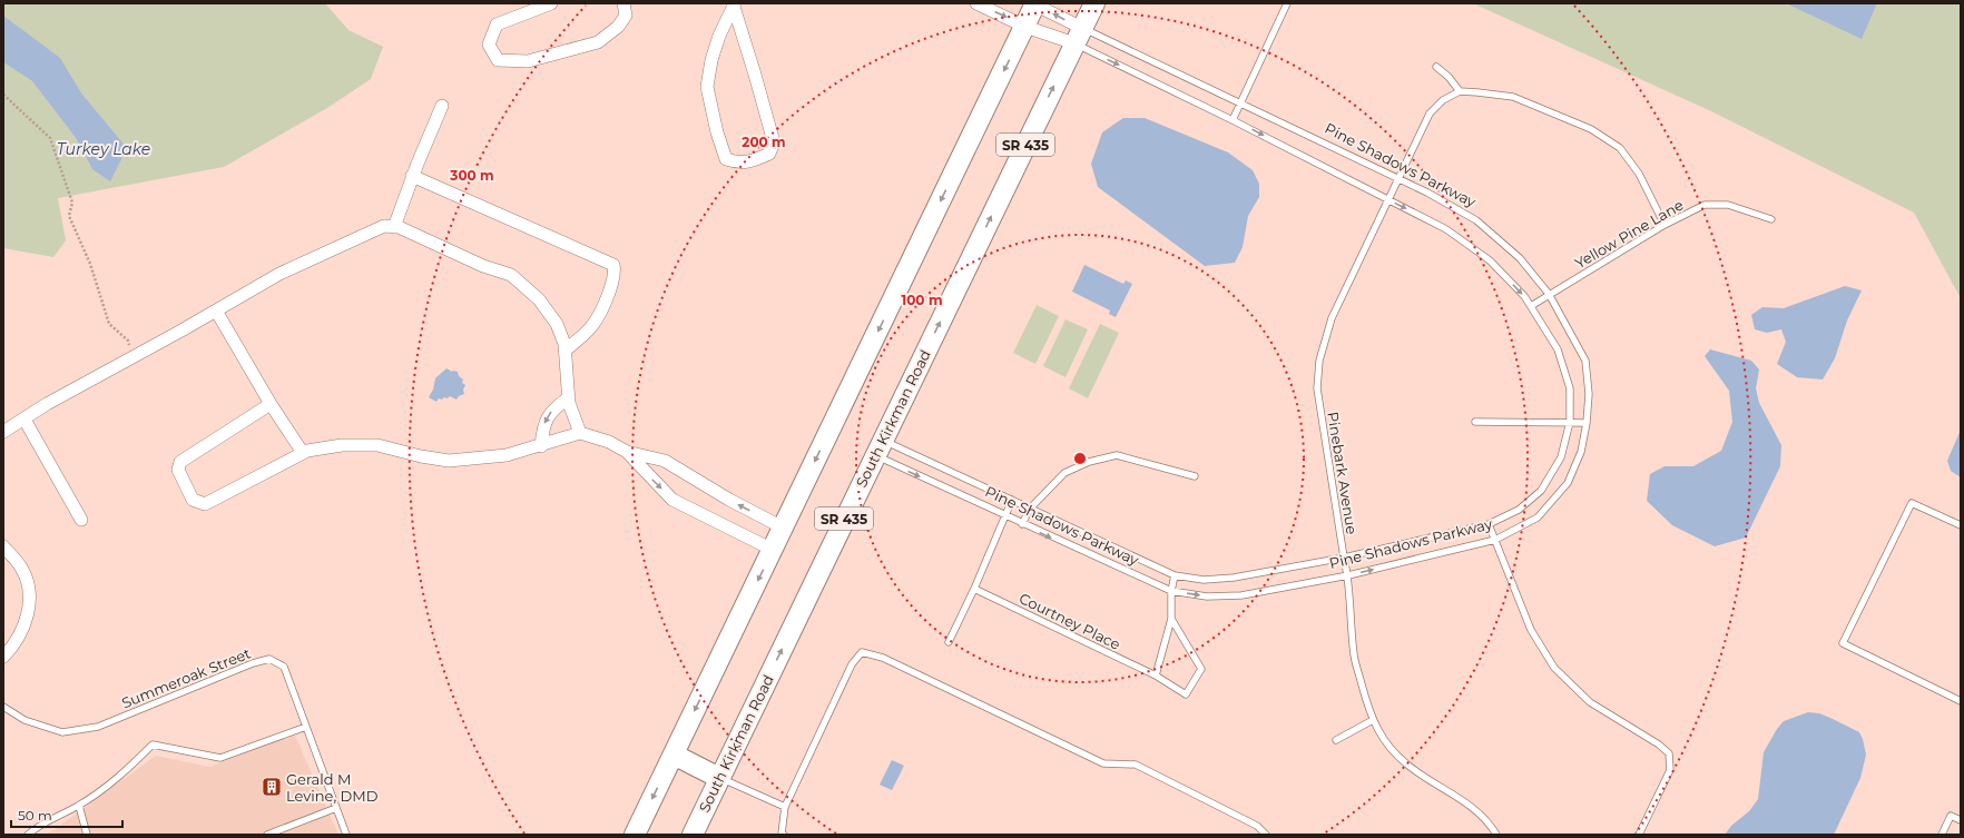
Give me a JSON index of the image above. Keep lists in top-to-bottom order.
{
  "streets": {
    "main road": ["SR 435", "South Kirkman Road"],
    "street": ["Pine Shadows Parkway"],
    "lane": [
      "Yellow Pine Lane",
      "Pinebark Avenue",
      "Courtney Place",
      "Summeroak Street"
    ]
  },
  "crossings": [
    ["SR 435", "Pine Shadows Parkway"],
    ["Pine Shadows Parkway", "Yellow Pine Lane"],
    ["Pine Shadows Parkway", "South Kirkman Road"],
    ["Pine Shadows Parkway", "Pinebark Avenue"]
  ],
  "one_way": ["Pine Shadows Parkway"],
  "water": ["Turkey Lake"],
  "places": {
    "building": ["Gerald M Levine, DMD"]
  },
  "scale_bar": "50 m",
  "rings": ["200 m", "300 m", "100 m"]
}
